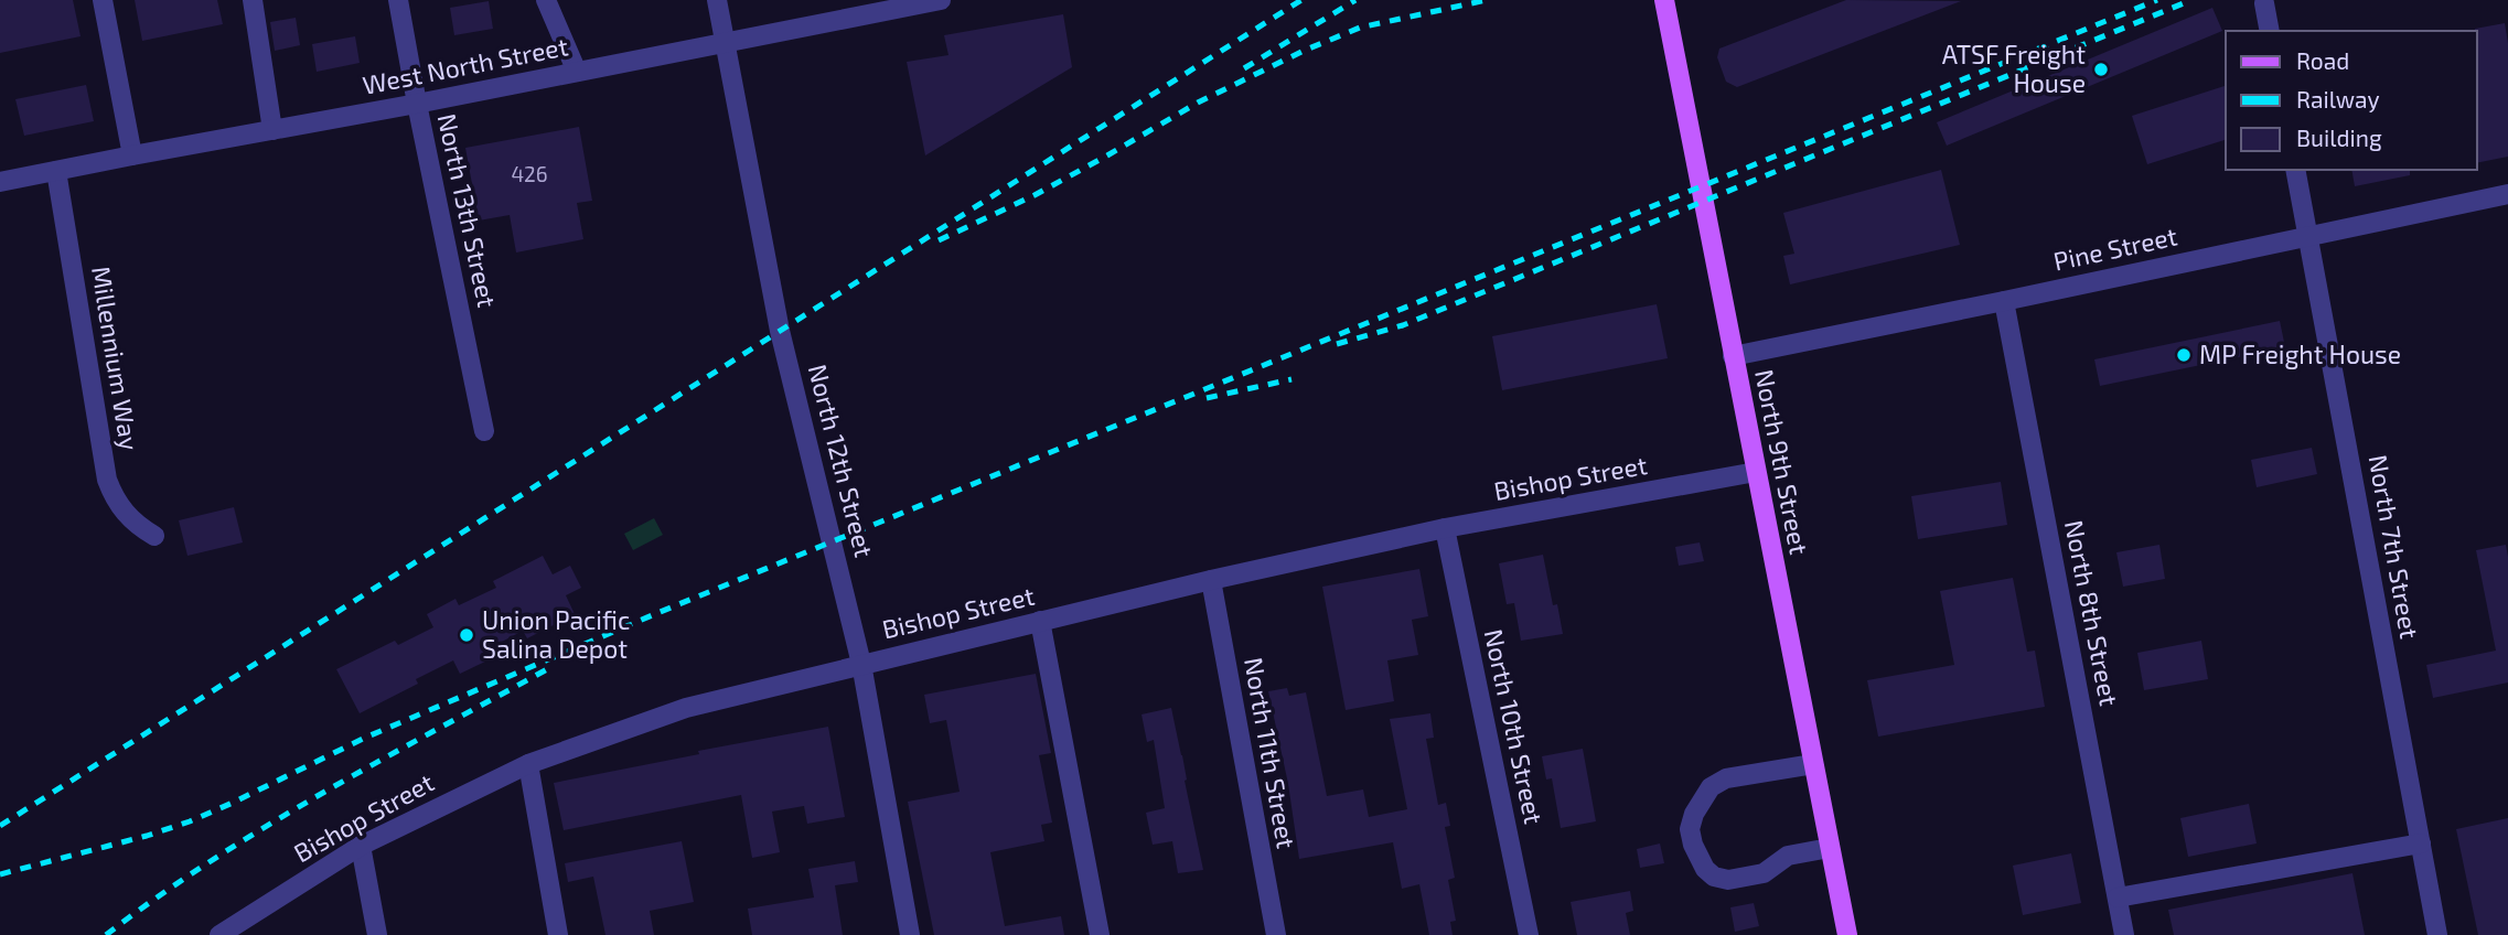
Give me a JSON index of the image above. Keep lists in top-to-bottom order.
{
  "streets": {
    "main road": ["North 9th Street"],
    "street": [
      "West North Street",
      "North 13th Street",
      "Pine Street",
      "Millennium Way",
      "North 12th Street",
      "Bishop Street",
      "North 7th Street",
      "North 8th Street",
      "North 10th Street",
      "North 11th Street"
    ]
  },
  "crossings": [
    ["West North Street", "North 13th Street"],
    ["West North Street", "Millennium Way"],
    ["West North Street", "North 12th Street"],
    ["Pine Street", "North 9th Street"],
    ["Pine Street", "North 7th Street"],
    ["Pine Street", "North 8th Street"],
    ["North 12th Street", "Bishop Street"],
    ["North 9th Street", "Bishop Street"],
    ["Bishop Street", "North 10th Street"],
    ["Bishop Street", "North 11th Street"]
  ],
  "places": ["ATSF Freight House", "MP Freight House", "Union Pacific Salina Depot"],
  "house_numbers": ["426"],
  "legend": ["Road", "Railway", "Building"]
}
